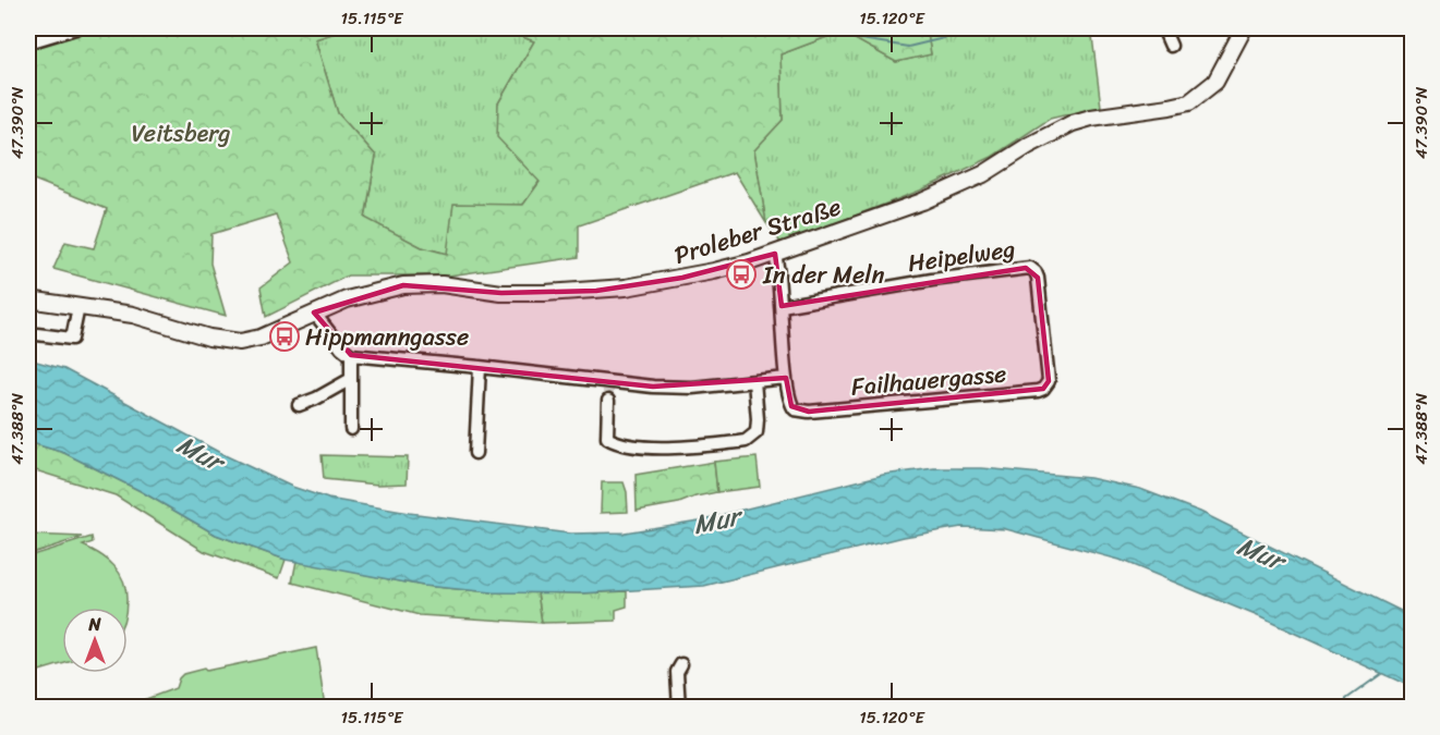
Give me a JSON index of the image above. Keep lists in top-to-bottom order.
{
  "streets": {
    "main road": ["Proleber Straße"],
    "street": ["Heipelweg", "Failhauergasse"]
  },
  "crossings": [
    ["Heipelweg", "Failhauergasse"]
  ],
  "water": ["Mur"],
  "parks": ["Veitsberg"],
  "places": {
    "bus stop": ["In der Meln", "Hippmanngasse"]
  },
  "north": "top",
  "coordinates": [
    "15.115°E",
    "15.120°E",
    "47.390°N",
    "47.388°N"
  ]
}
